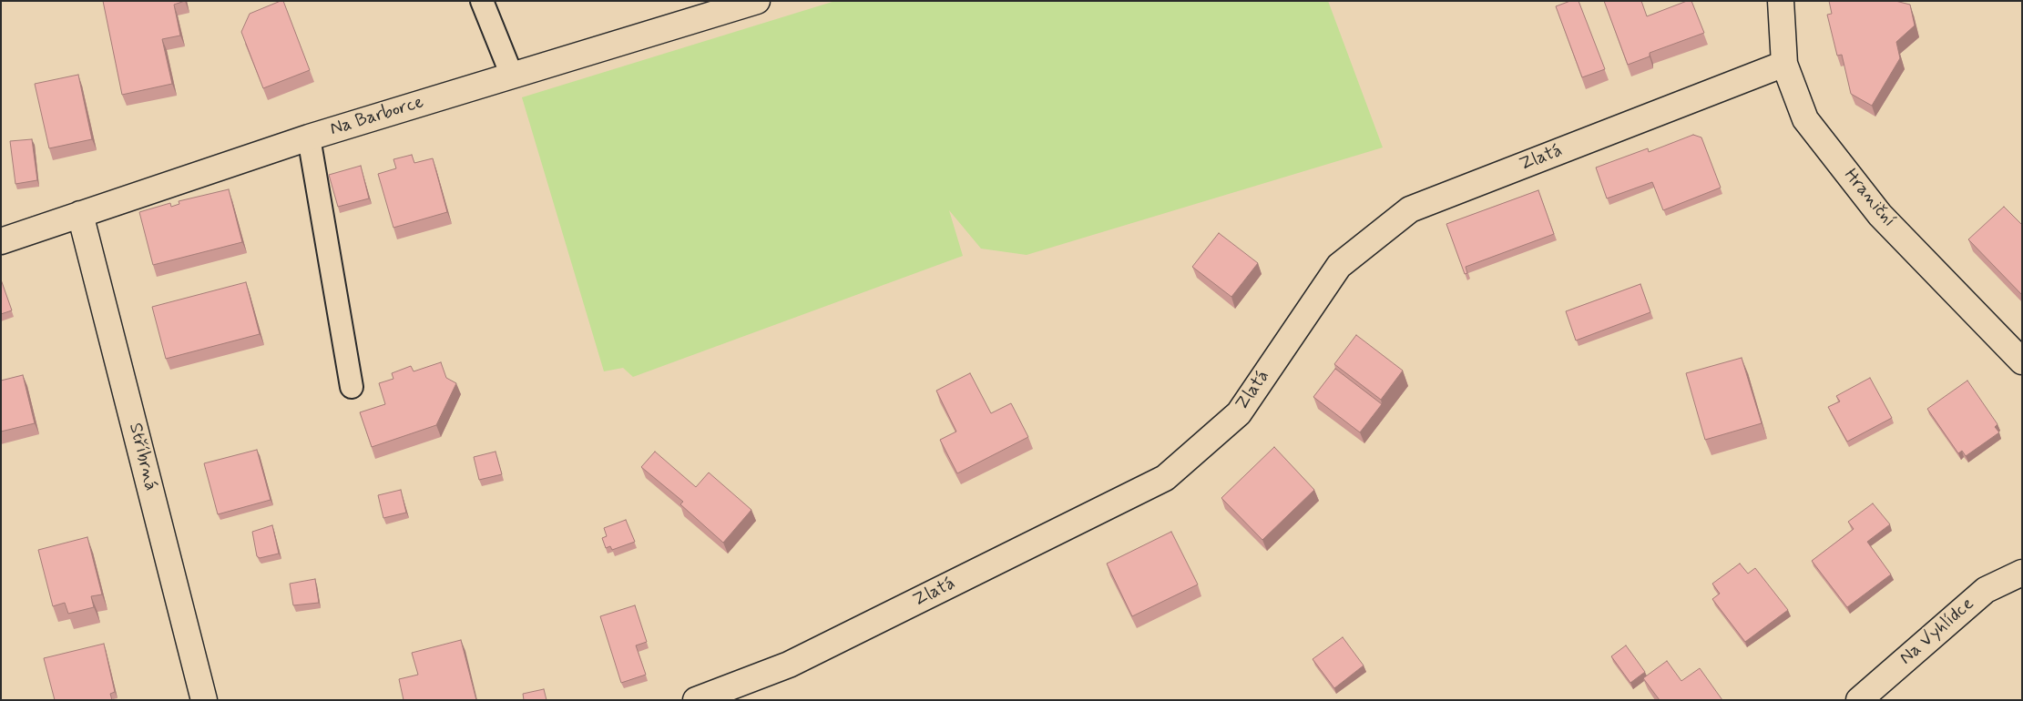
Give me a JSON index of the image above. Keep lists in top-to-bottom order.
{
  "streets": {
    "street": [
      "Na Barborce",
      "Zlatá",
      "Hraniční",
      "Stříbrná",
      "Na Vyhlídce"
    ]
  },
  "crossings": [
    ["Na Barborce", "Stříbrná"],
    ["Zlatá", "Hraniční"]
  ]
}
